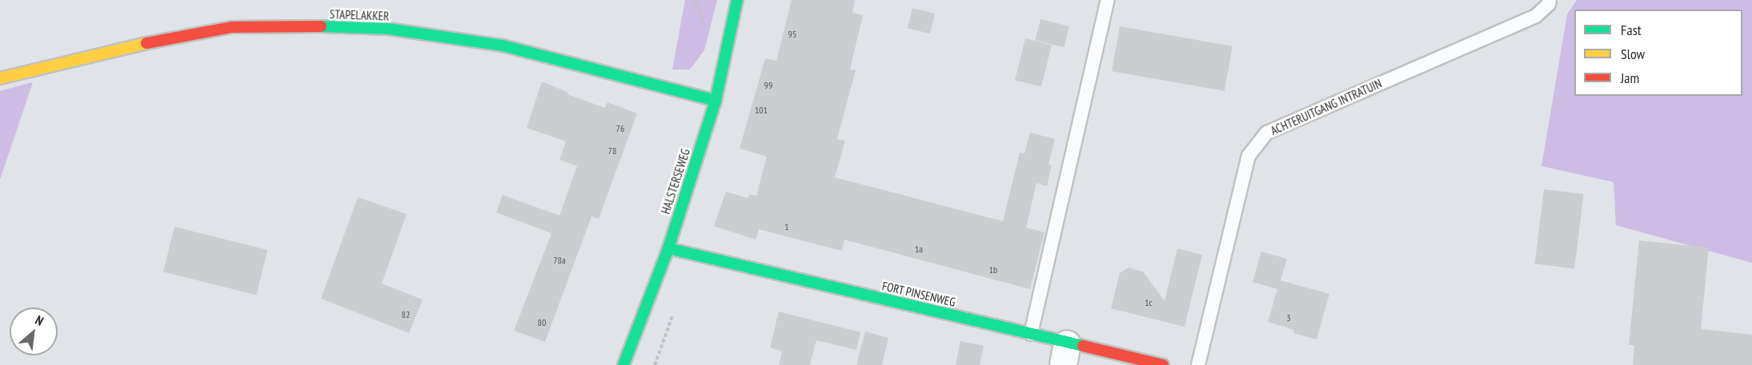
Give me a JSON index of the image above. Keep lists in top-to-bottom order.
{
  "streets": {
    "street": ["STAPELAKKER", "HALSTERSEWEG", "FORT PINSENWEG"],
    "lane": ["ACHTERUITGANG INTRATUIN"]
  },
  "crossings": [
    ["STAPELAKKER", "HALSTERSEWEG"],
    ["HALSTERSEWEG", "FORT PINSENWEG"]
  ],
  "house_numbers": [
    "95",
    "99",
    "101",
    "76",
    "78",
    "1",
    "1a",
    "78a",
    "1b",
    "1c",
    "82",
    "3",
    "80"
  ],
  "legend": ["Fast", "Slow", "Jam"],
  "north": "top right"
}
